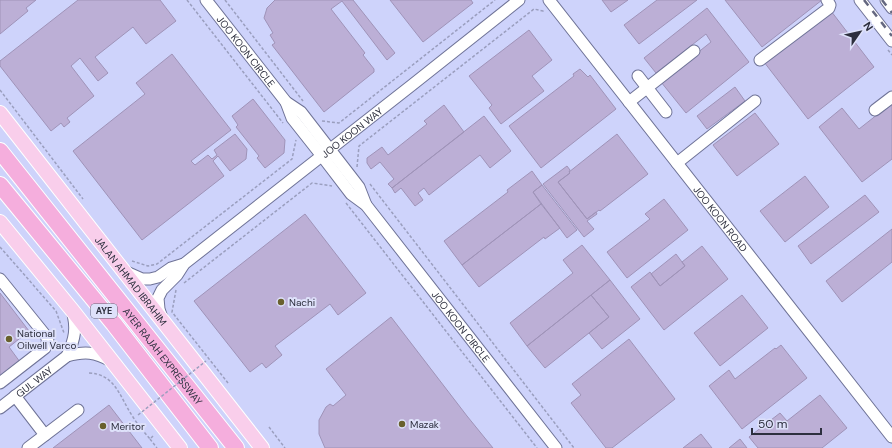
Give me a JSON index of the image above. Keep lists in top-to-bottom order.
{
  "streets": {
    "highway": ["AYE", "AYER RAJAH EXPRESSWAY"],
    "main road": ["JALAN AHMAD IBRAHIM"],
    "street": [
      "JOO KOON CIRCLE",
      "JOO KOON WAY",
      "JOO KOON ROAD",
      "GUL WAY"
    ]
  },
  "crossings": [
    ["JOO KOON CIRCLE", "JOO KOON WAY"],
    ["JOO KOON WAY", "JALAN AHMAD IBRAHIM"]
  ],
  "places": [
    "Nachi",
    "National Oilwell Varco",
    "Mazak",
    "Meritor"
  ],
  "scale_bar": "50 m",
  "north": "top right"
}
